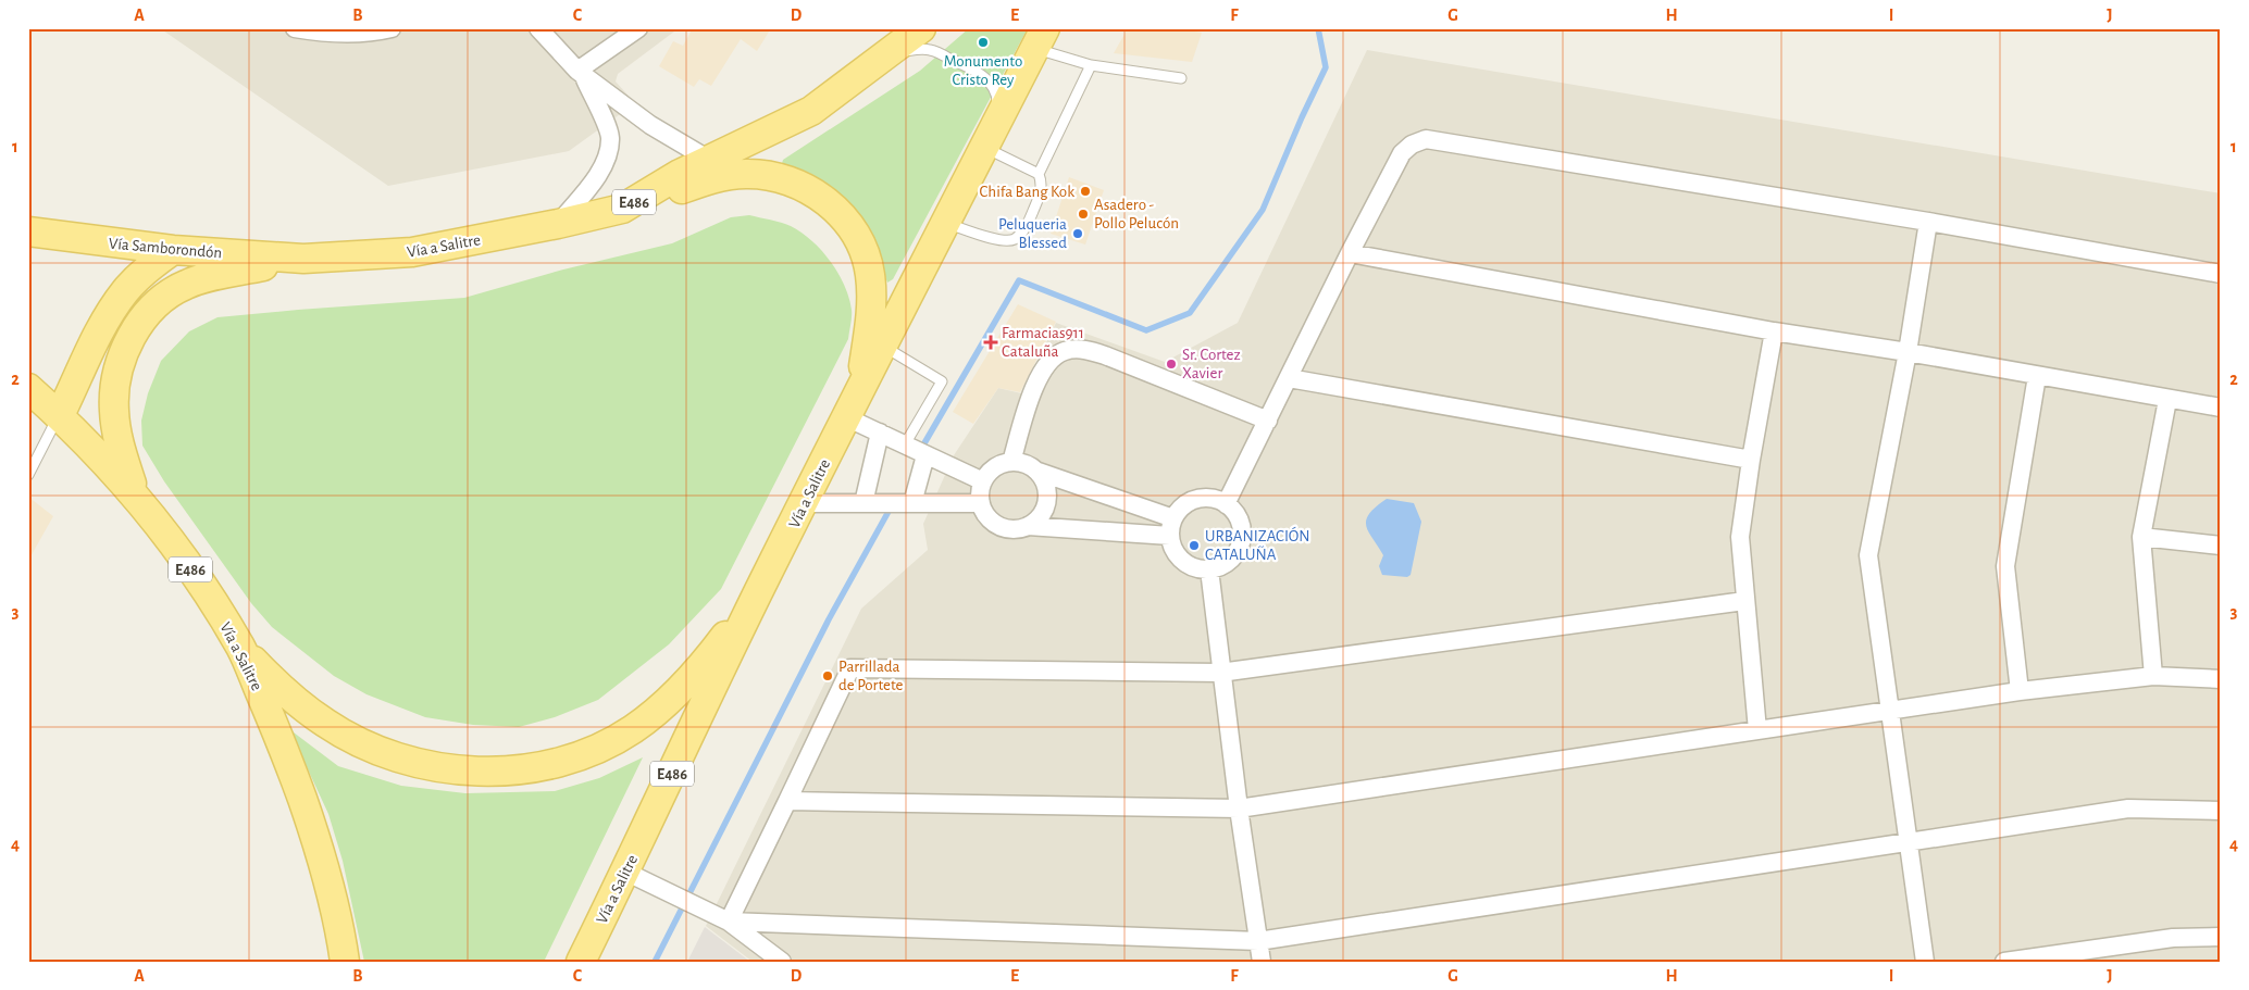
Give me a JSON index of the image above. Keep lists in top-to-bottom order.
{
  "streets": {
    "main road": ["E486", "Vía a Salitre", "Vía Samborondón"]
  },
  "crossings": [
    ["Vía a Salitre", "Vía Samborondón"]
  ],
  "places": {
    "other": [
      "Monumento Cristo Rey",
      "Chifa Bang Kok",
      "Asadero - Pollo Pelucón",
      "Peluqueria Blessed",
      "Sr. Cortez Xavier",
      "URBANIZACIÓN CATALUÑA",
      "Parrillada de Portete"
    ],
    "health": ["Farmacias911 Cataluña"]
  },
  "grid": {
    "columns": [
      "A",
      "B",
      "C",
      "D",
      "E",
      "F",
      "G",
      "H",
      "I",
      "J"
    ],
    "rows": [
      "1",
      "2",
      "3",
      "4"
    ]
  }
}
